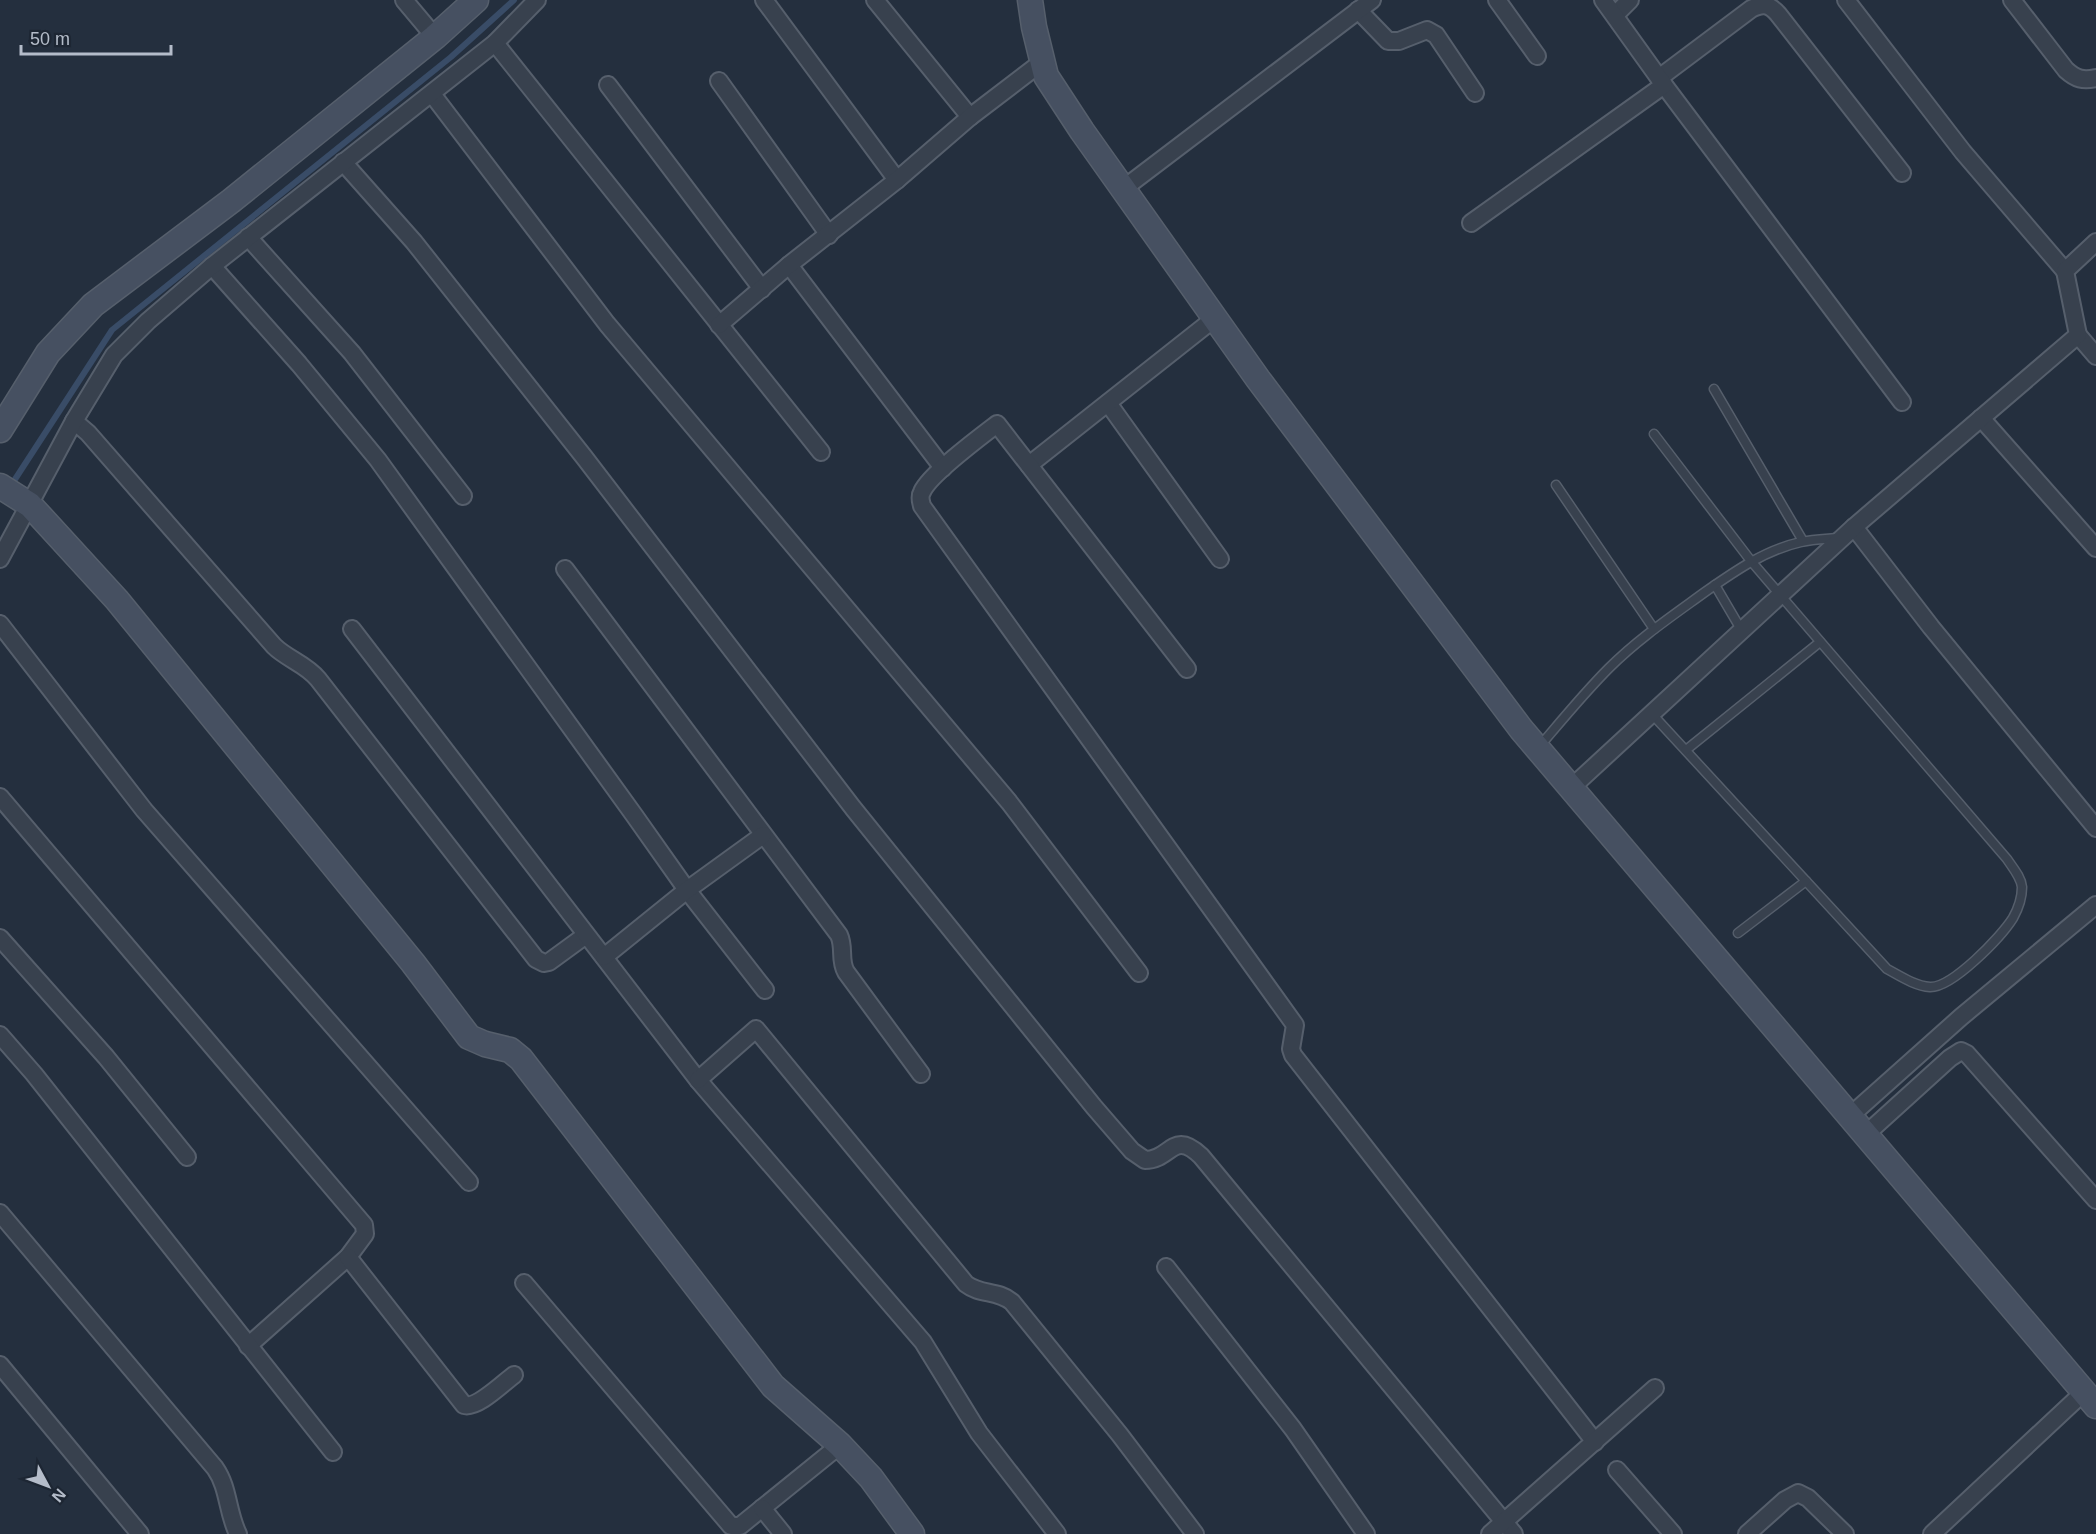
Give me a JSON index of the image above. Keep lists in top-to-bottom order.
{
  "scale_bar": "50 m",
  "north": "bottom right"
}
